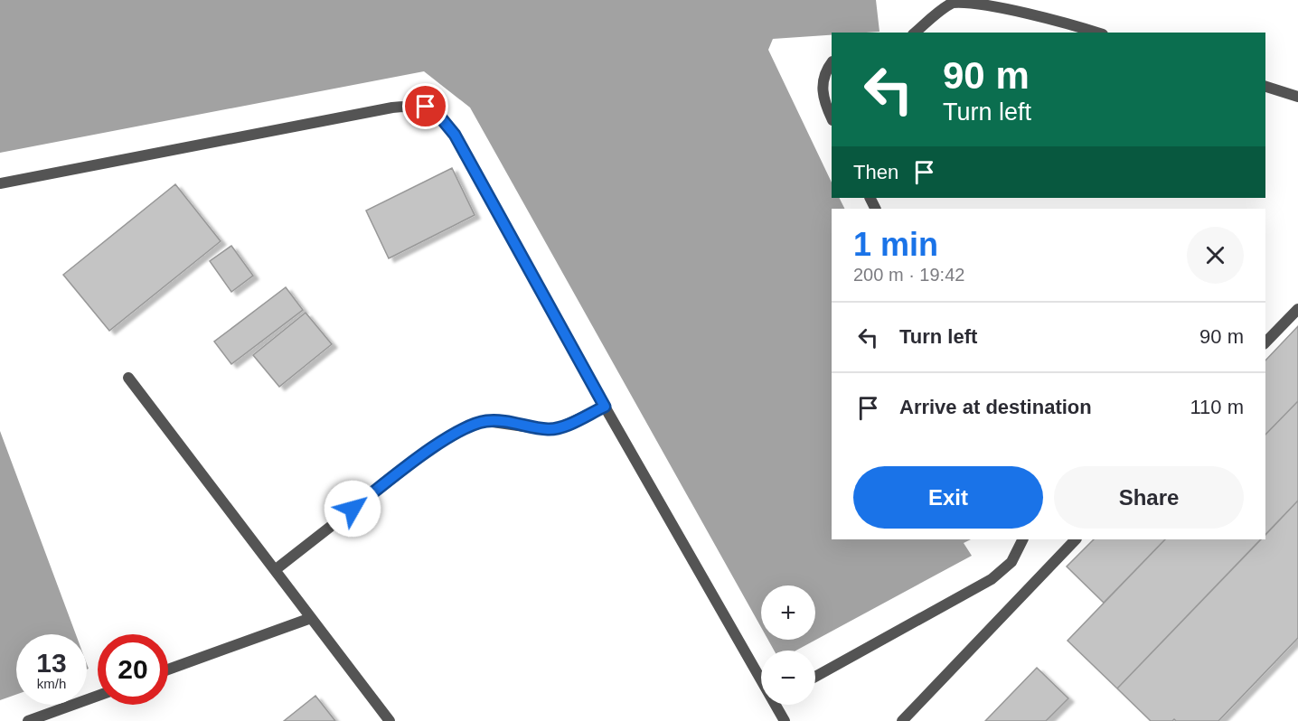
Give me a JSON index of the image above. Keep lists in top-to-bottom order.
{
  "page": {
    "turn": ["90 m", "Turn left"],
    "then": "Then",
    "heading": ["1 min", "200 m · 19:42"],
    "list": [
      {
        "name": "Turn left",
        "value": "90 m"
      },
      {
        "name": "Arrive at destination",
        "value": "110 m"
      }
    ],
    "buttons": ["Exit", "Share"],
    "map_buttons": ["+", "−"],
    "speed": "13 km/h",
    "limit": "20"
  }
}
